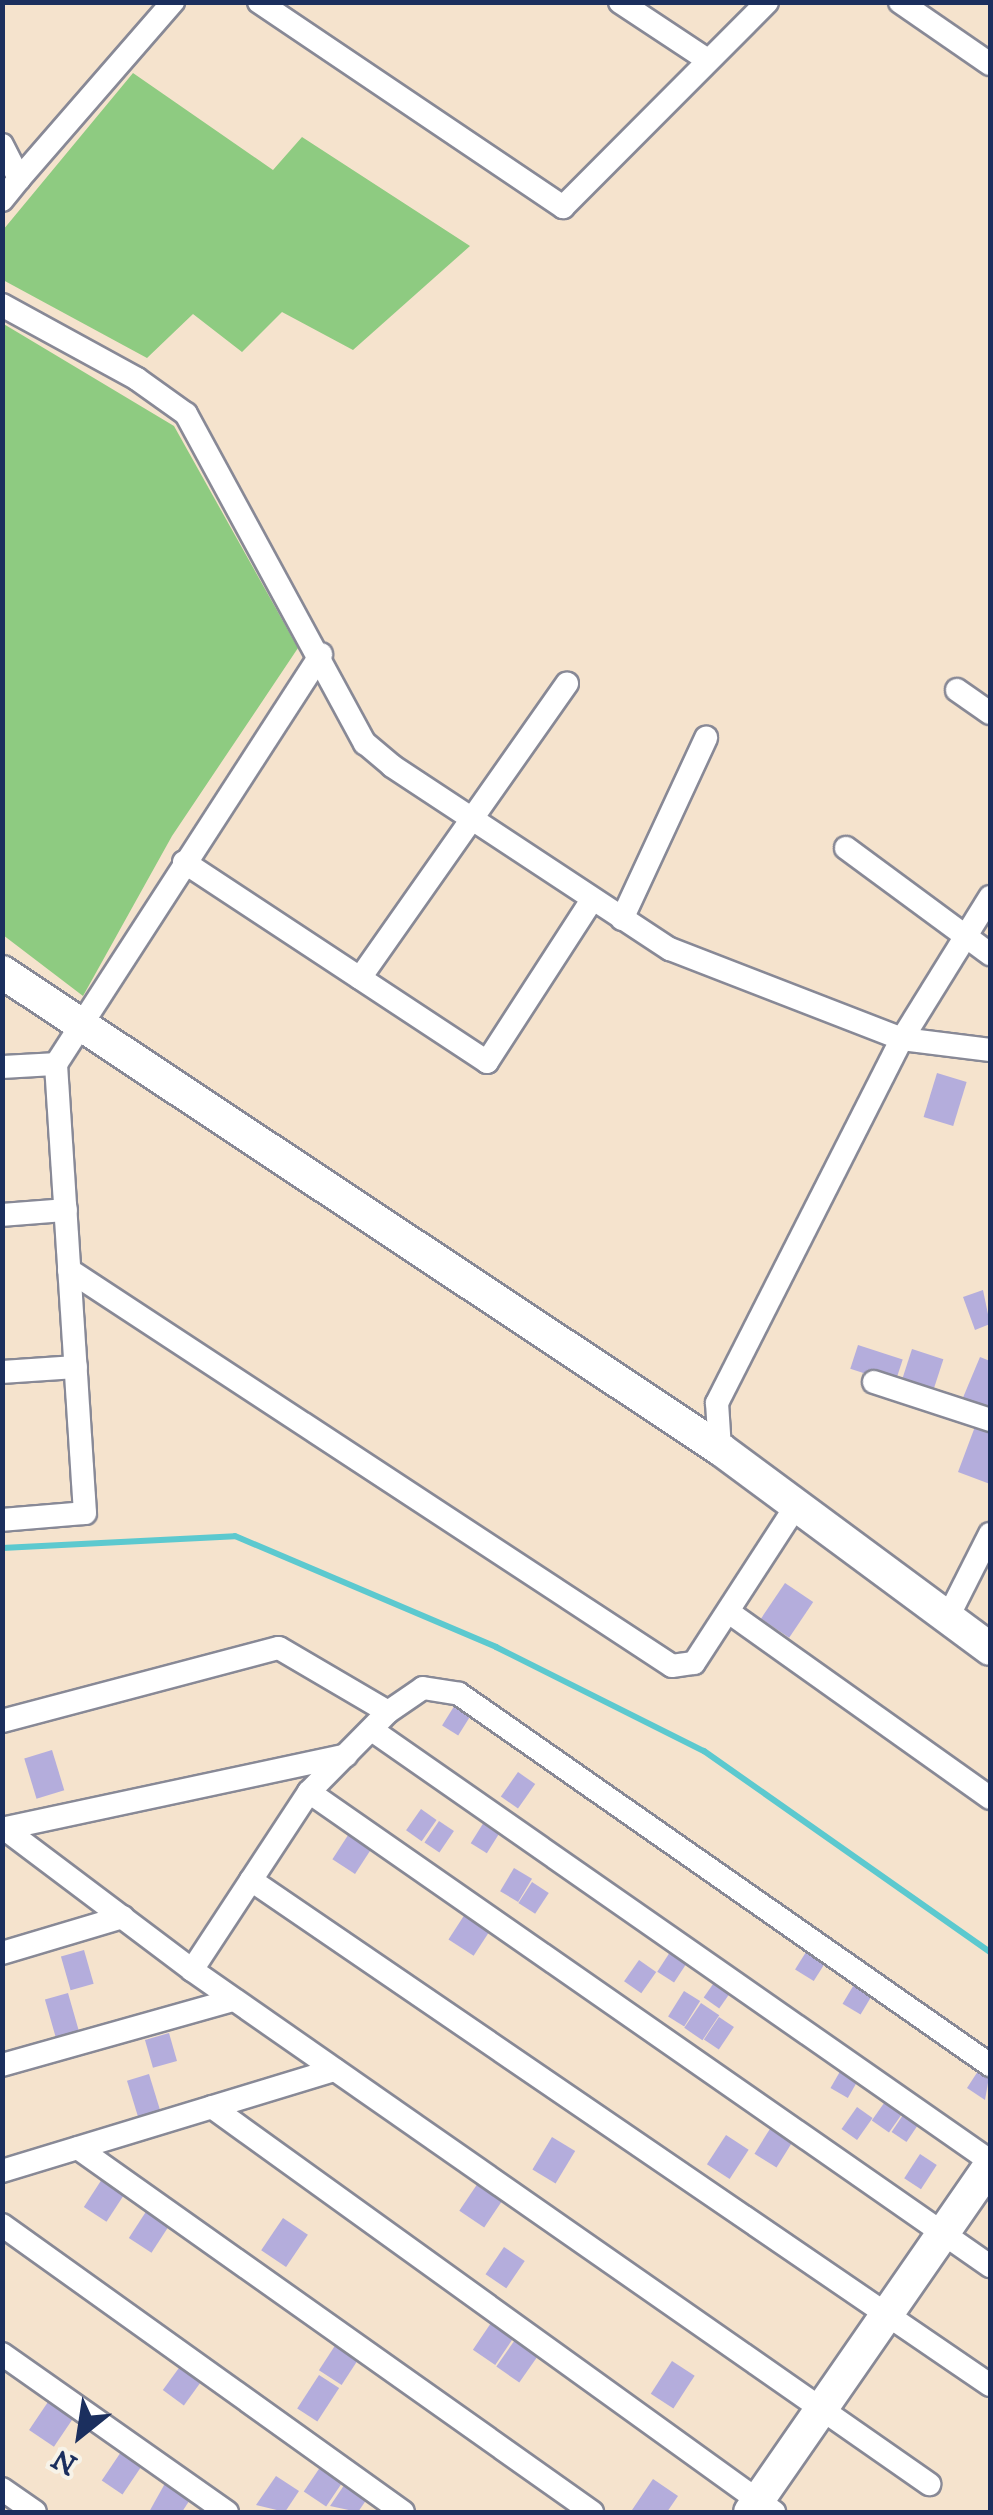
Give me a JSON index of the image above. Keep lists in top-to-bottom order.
{
  "north": "bottom left"
}
